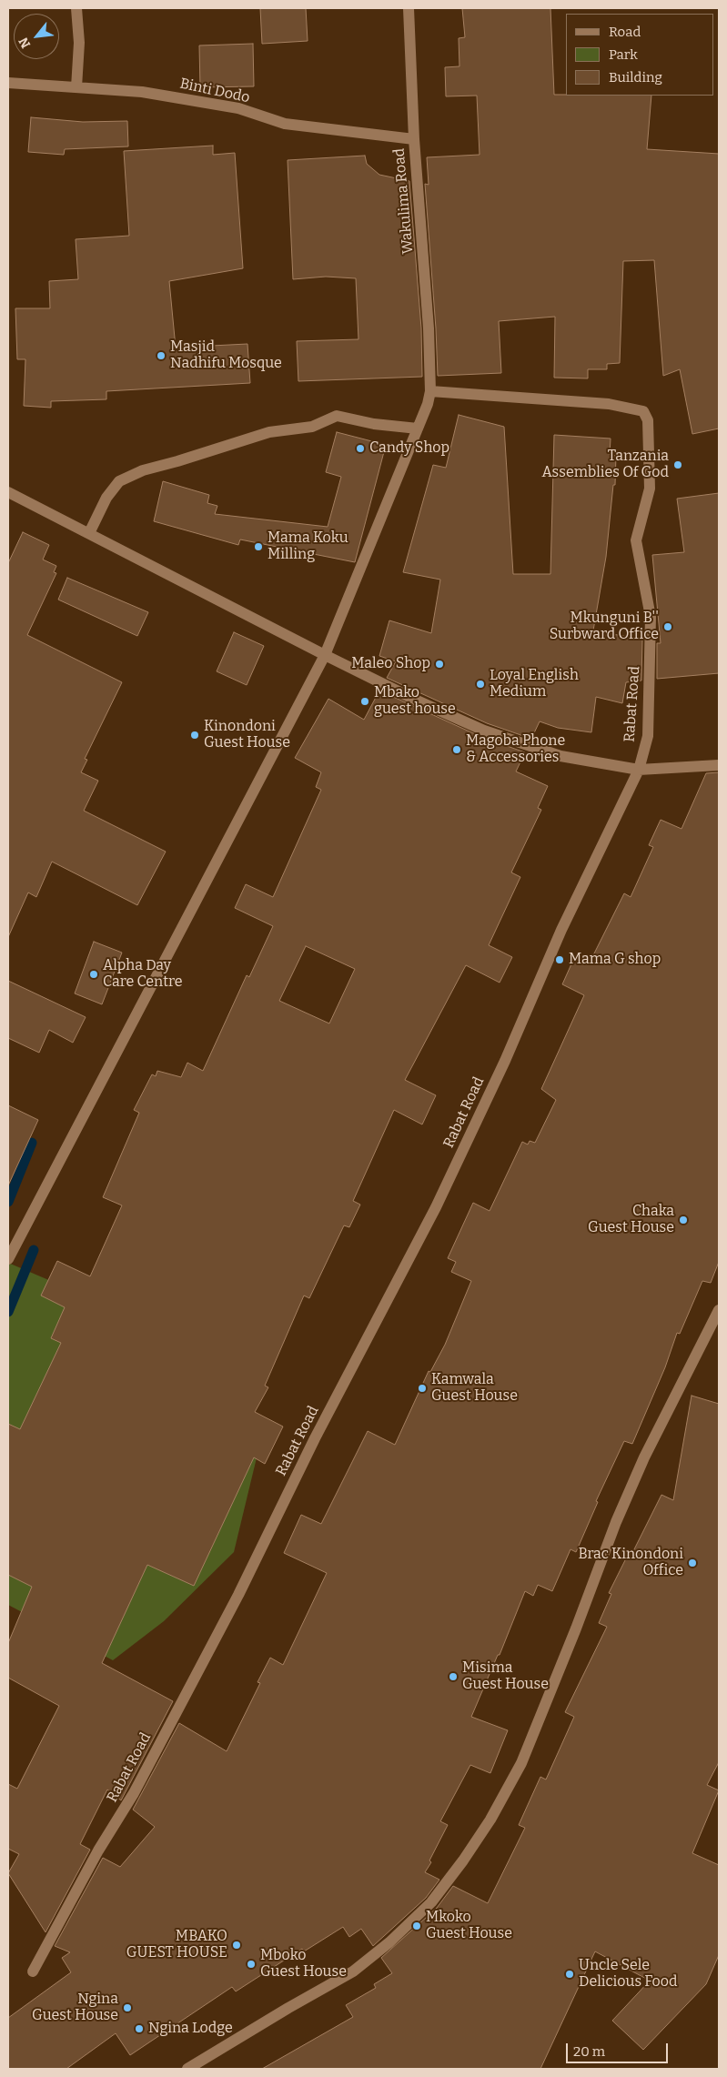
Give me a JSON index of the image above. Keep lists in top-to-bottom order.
{
  "streets": {
    "street": ["Binti Dodo", "Wakulima Road", "Rabat Road"]
  },
  "crossings": [
    ["Binti Dodo", "Wakulima Road"],
    ["Wakulima Road", "Rabat Road"]
  ],
  "places": [
    "Masjid Nadhifu Mosque",
    "Candy Shop",
    "Tanzania Assemblies Of God",
    "Mama Koku Milling",
    "Mkunguni B'' Surbward Office",
    "Maleo Shop",
    "Loyal English Medium",
    "Mbako guest house",
    "Kinondoni Guest House",
    "Magoba Phone & Accessories",
    "Mama G shop",
    "Alpha Day Care Centre",
    "Chaka Guest House",
    "Kamwala Guest House",
    "Brac Kinondoni Office",
    "Misima Guest House",
    "Mkoko Guest House",
    "MBAKO GUEST HOUSE",
    "Mboko Guest House",
    "Uncle Sele Delicious Food",
    "Ngina Guest House",
    "Ngina Lodge"
  ],
  "legend": ["Road", "Park", "Building"],
  "scale_bar": "20 m",
  "north": "bottom left"
}
